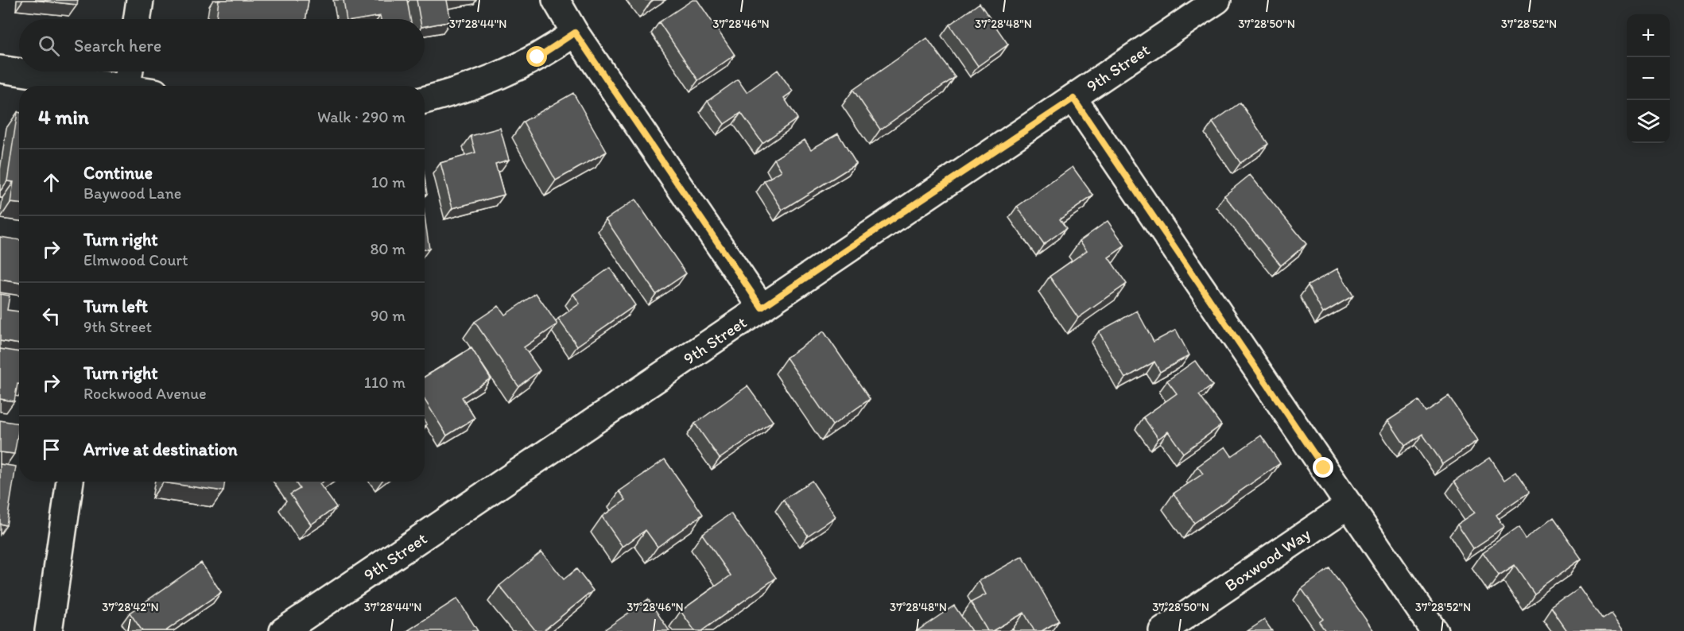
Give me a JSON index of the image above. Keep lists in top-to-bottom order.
{
  "streets": {
    "street": ["9th Street", "Boxwood Way"]
  },
  "page": {
    "map_buttons": ["+", "−"],
    "search": "Search here",
    "heading": ["4 min", "Walk · 290 m"],
    "list": [
      ["Continue", "Baywood Lane", "10 m"],
      ["Turn right", "Elmwood Court", "80 m"],
      ["Turn left", "9th Street", "90 m"],
      ["Turn right", "Rockwood Avenue", "110 m"],
      "Arrive at destination"
    ]
  },
  "coordinates": [
    "37°28'44\"N",
    "37°28'46\"N",
    "37°28'48\"N",
    "37°28'50\"N",
    "37°28'52\"N",
    "37°28'42\"N"
  ]
}
